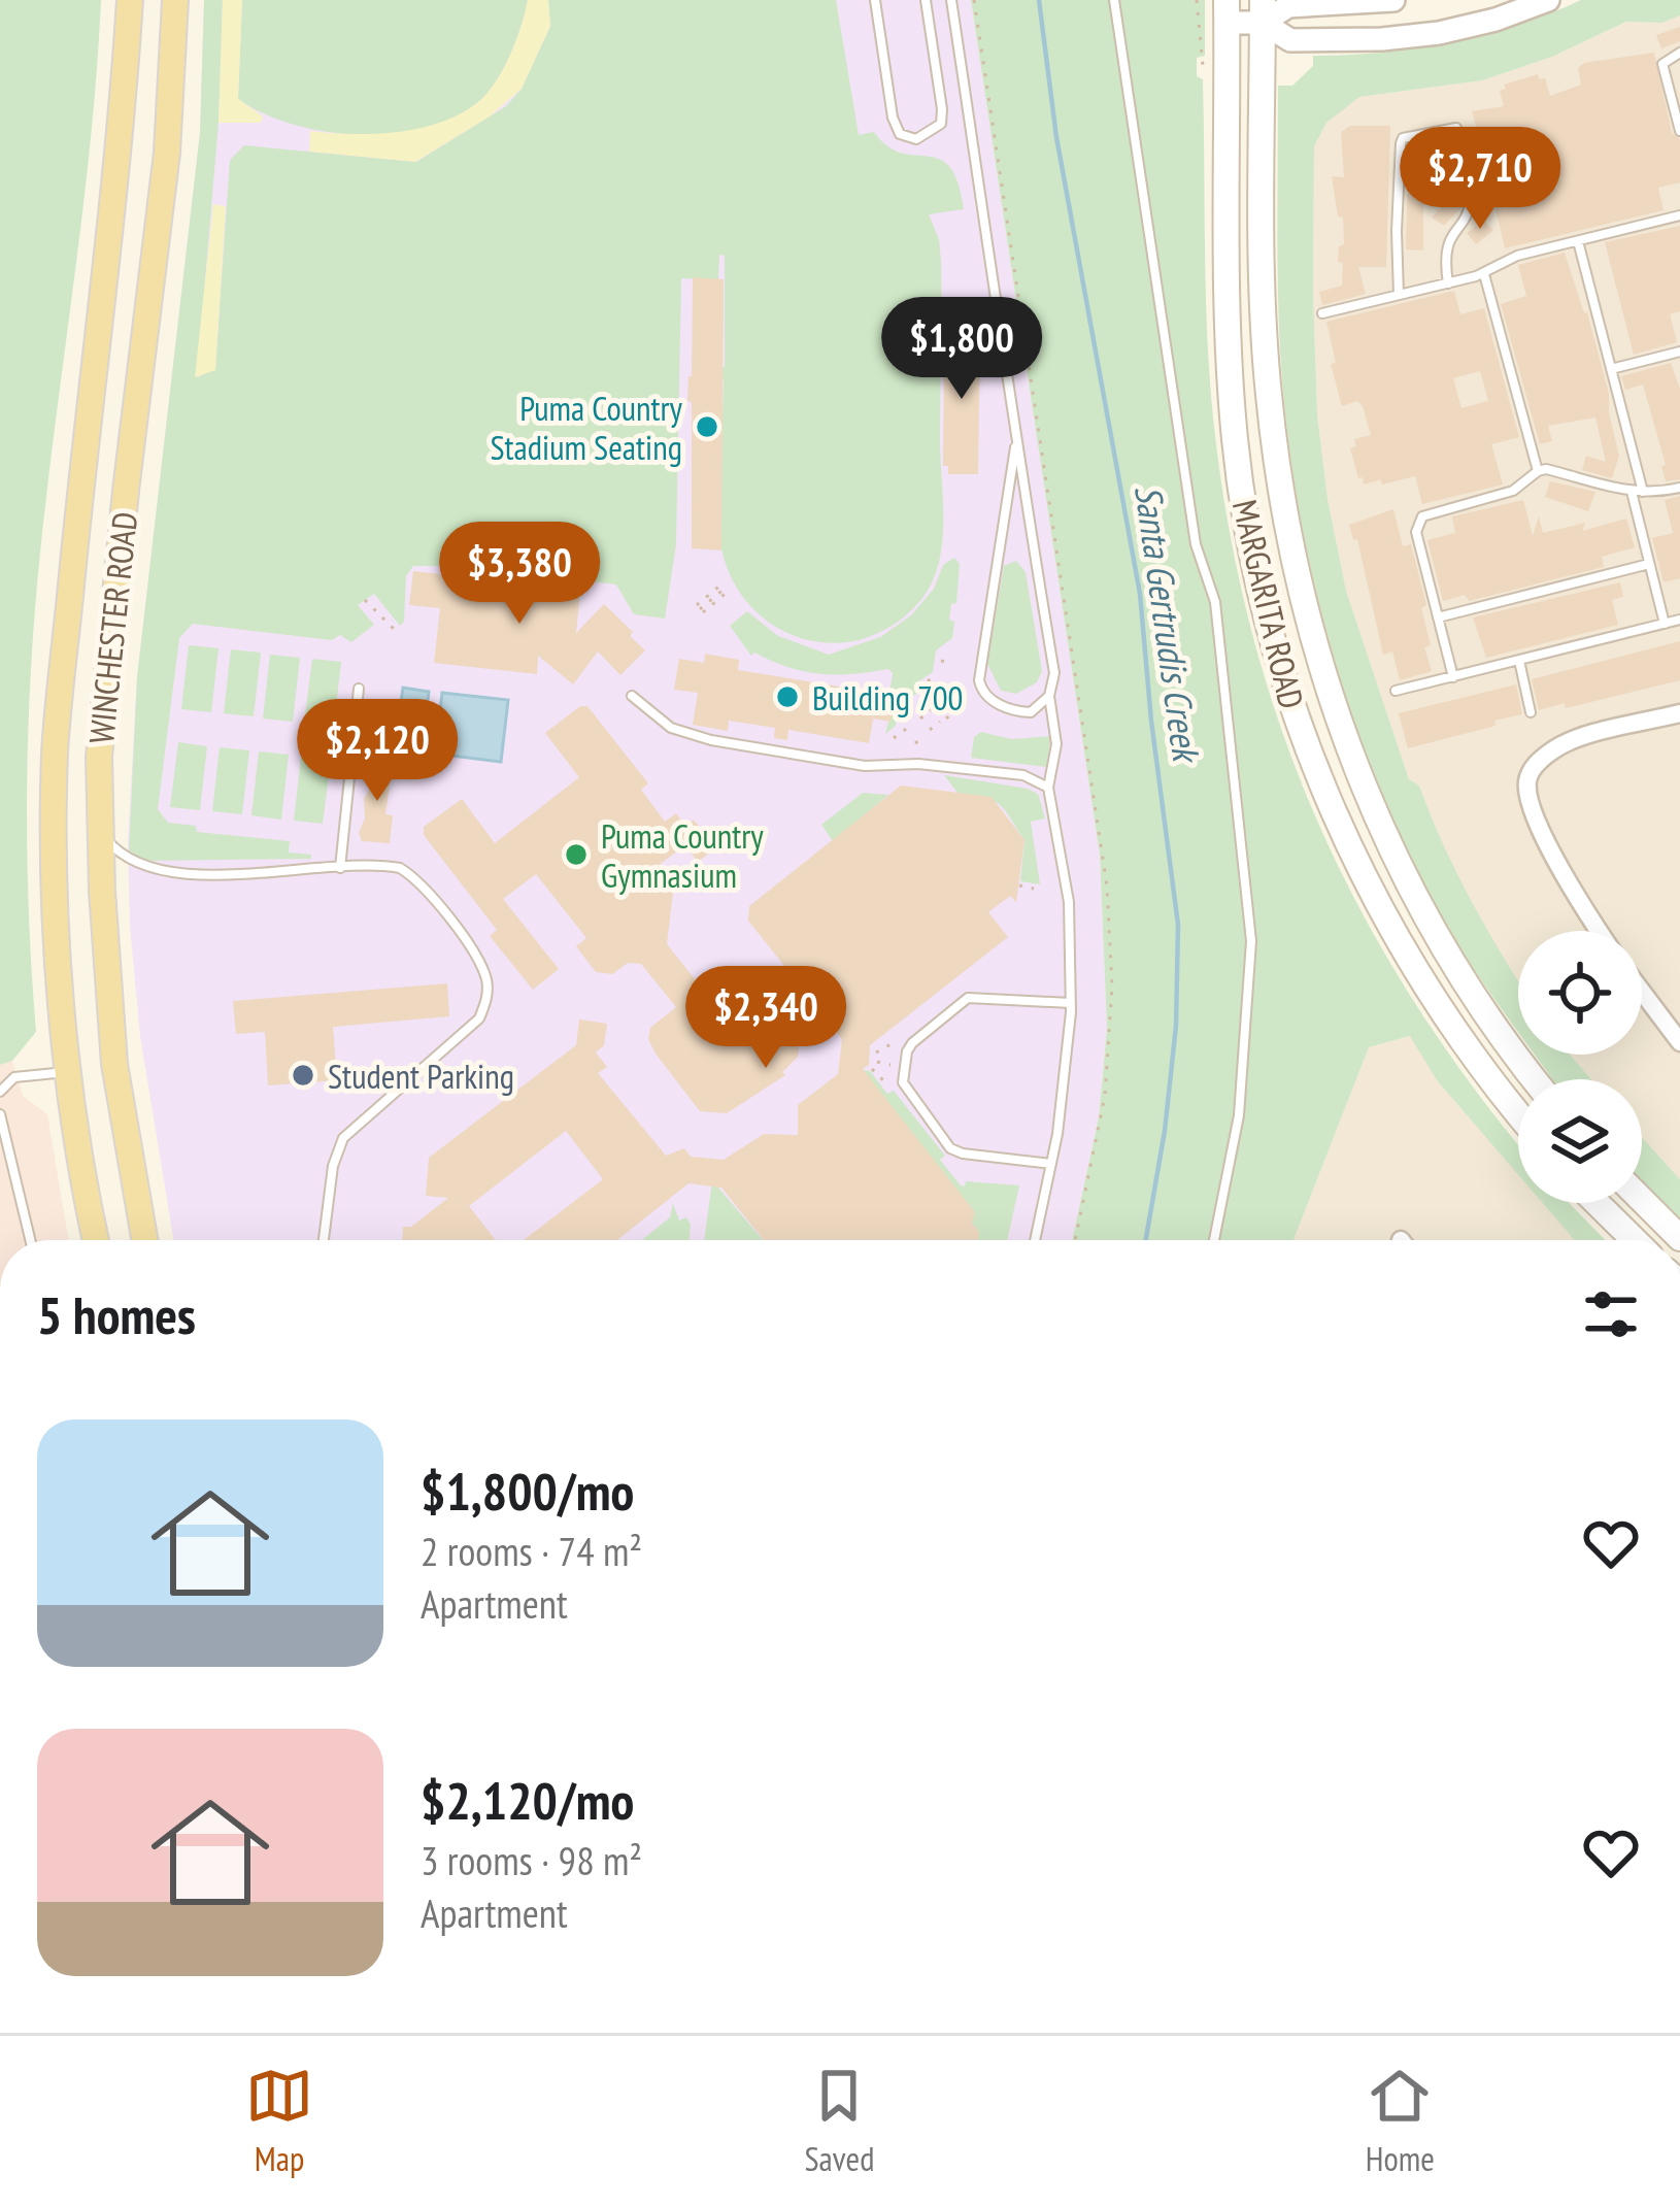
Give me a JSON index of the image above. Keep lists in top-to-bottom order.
{
  "streets": {
    "main road": ["MARGARITA ROAD", "WINCHESTER ROAD"]
  },
  "water": ["Santa Gertrudis Creek"],
  "places": [
    "Puma Country Stadium Seating",
    "Building 700",
    "Puma Country Gymnasium",
    "Student Parking"
  ],
  "page": {
    "price": [
      "$2,710",
      "$1,800",
      "$3,380",
      "$2,120",
      "$2,340"
    ],
    "heading": "5 homes",
    "list": [
      {
        "name": "$1,800/mo",
        "note": "2 rooms · 74 m² · Apartment"
      },
      {
        "name": "$2,120/mo",
        "note": "3 rooms · 98 m² · Apartment"
      }
    ],
    "tabs": ["Map", "Saved", "Home"]
  }
}
